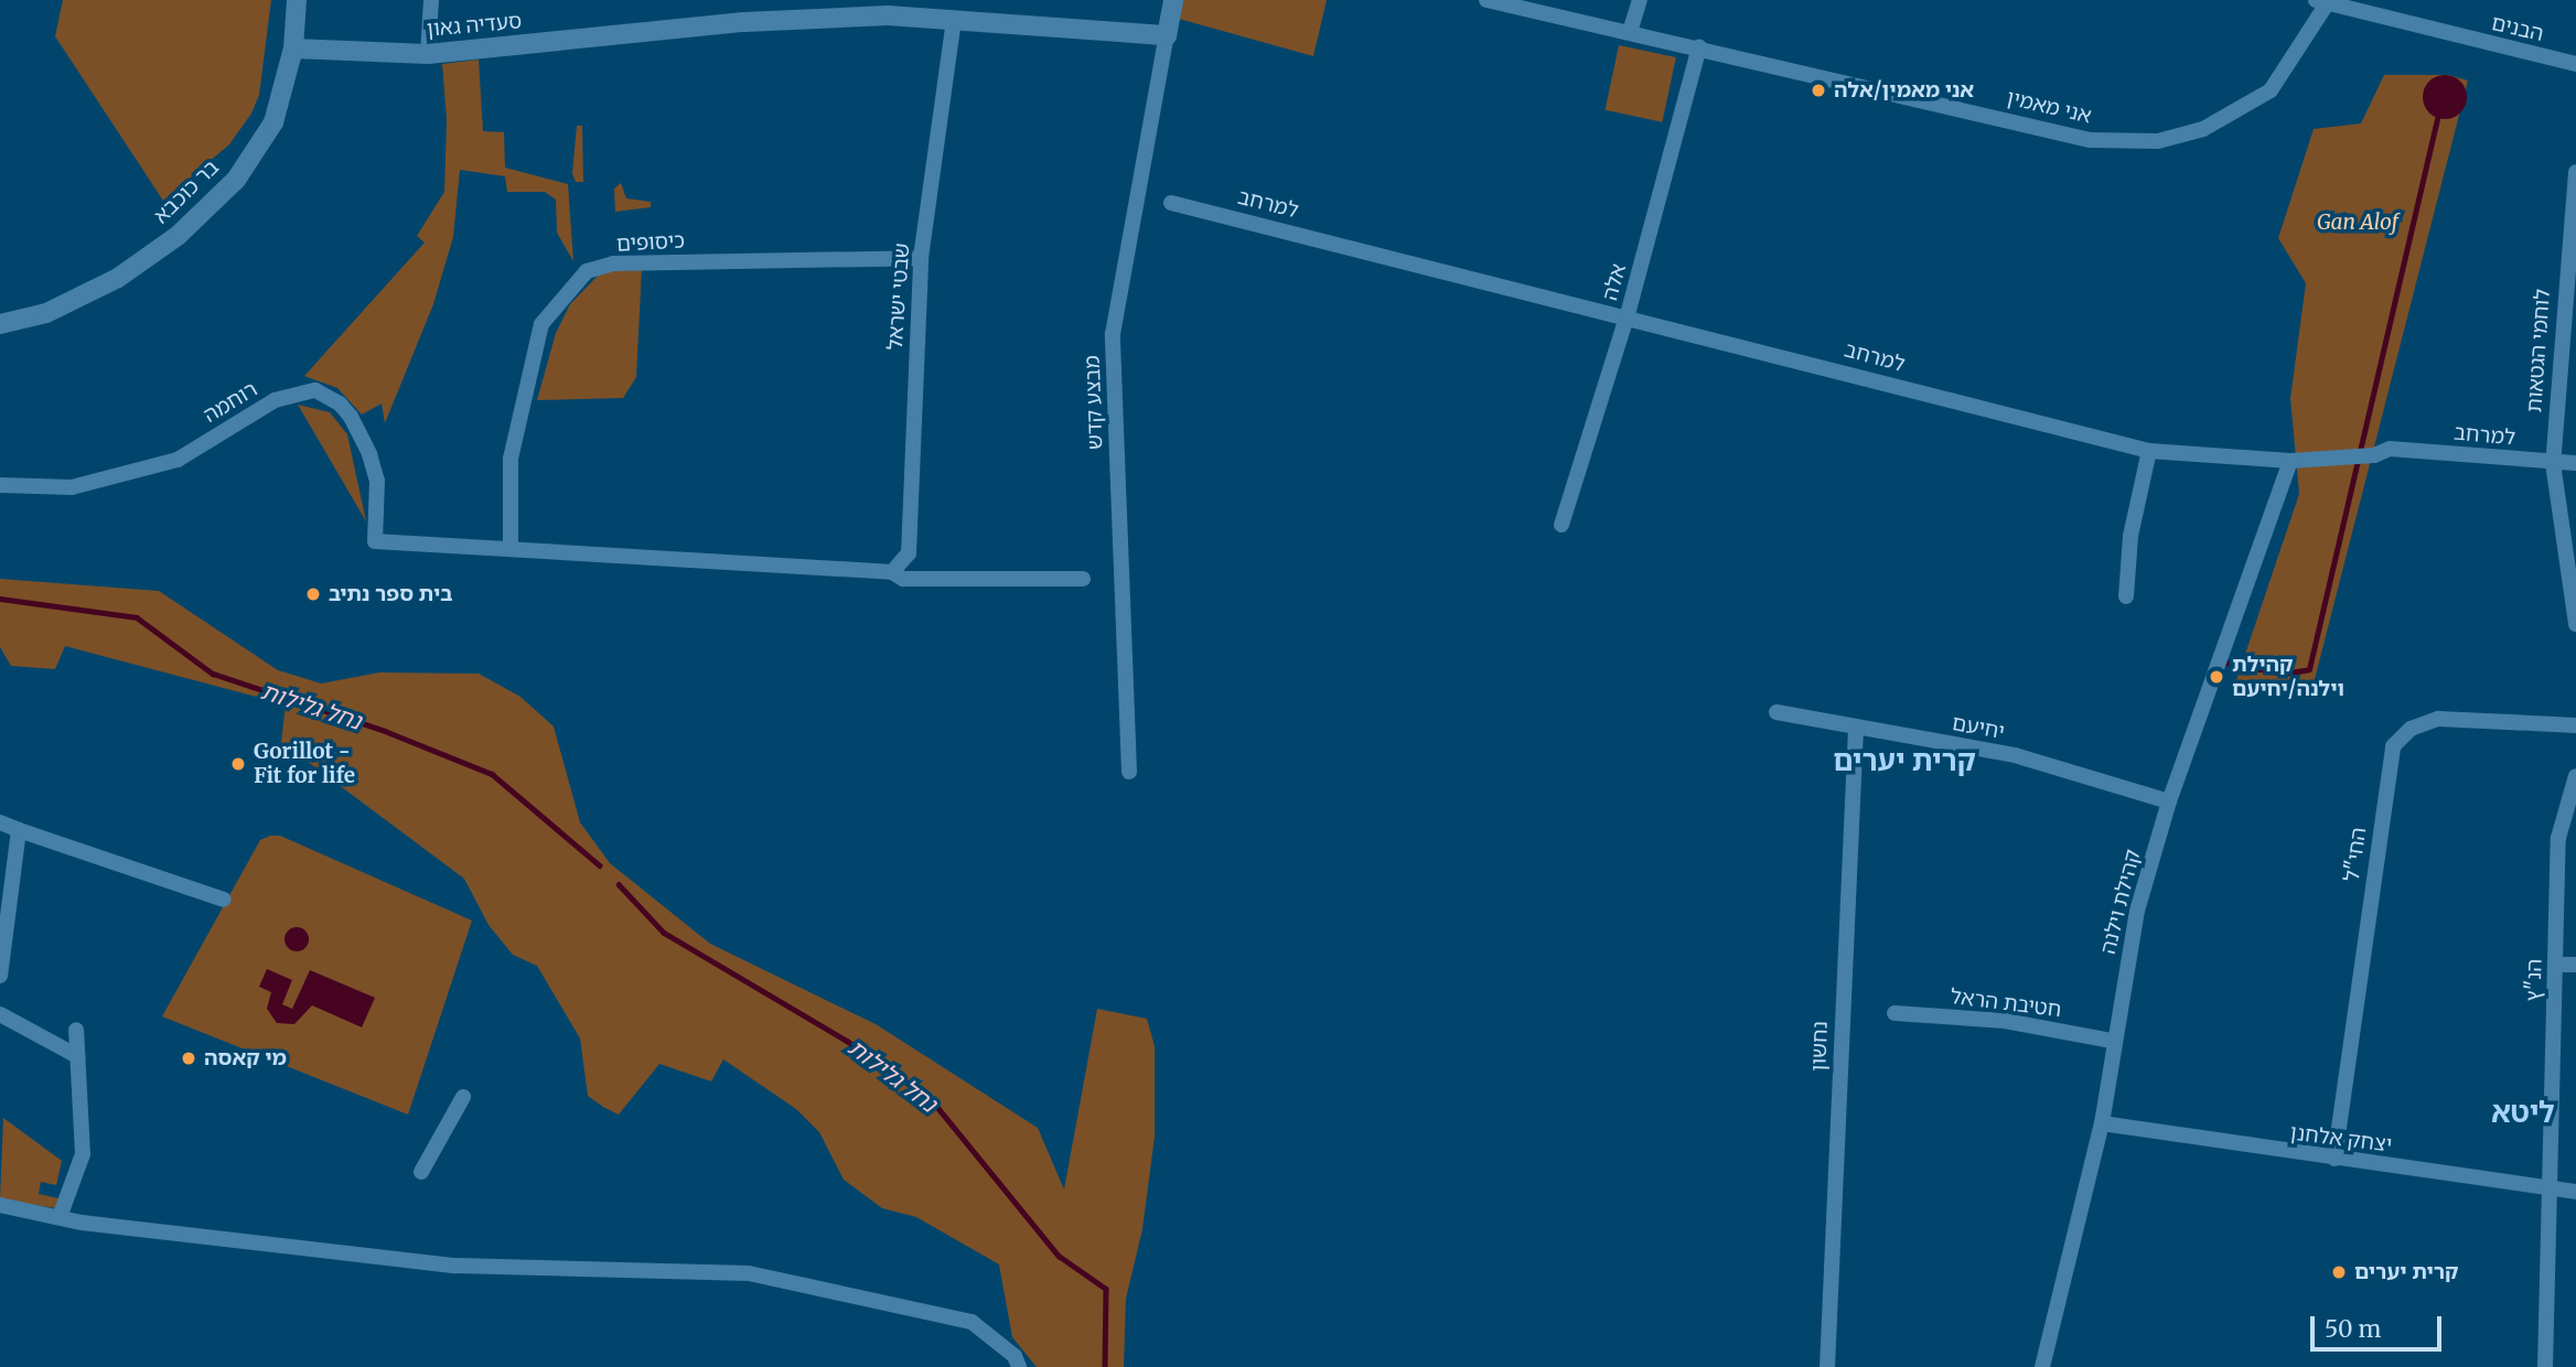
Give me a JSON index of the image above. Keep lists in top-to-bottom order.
{
  "streets": {
    "street": [
      "סעדיה גאון",
      "הבנים",
      "אני מאמין",
      "בר כוכבא",
      "למרחב",
      "כיסופים",
      "אלה",
      "שבטי ישראל",
      "לוחמי הגטאות",
      "רוחמה",
      "מבצע קדש",
      "יחיעם",
      "החי\"ל",
      "קהילת וילנה",
      "הנ\"ץ",
      "חטיבת הראל",
      "נחשון",
      "יצחק אלחנן"
    ]
  },
  "crossings": [
    ["סעדיה גאון", "בר כוכבא"],
    ["סעדיה גאון", "שבטי ישראל"],
    ["סעדיה גאון", "מבצע קדש"],
    ["הבנים", "אני מאמין"],
    ["אני מאמין", "אלה"],
    ["למרחב", "אלה"],
    ["למרחב", "לוחמי הגטאות"],
    ["למרחב", "קהילת וילנה"],
    ["כיסופים", "שבטי ישראל"],
    ["כיסופים", "רוחמה"],
    ["יחיעם", "קהילת וילנה"],
    ["יחיעם", "נחשון"],
    ["החי\"ל", "יצחק אלחנן"],
    ["קהילת וילנה", "חטיבת הראל"],
    ["קהילת וילנה", "יצחק אלחנן"],
    ["הנ\"ץ", "יצחק אלחנן"]
  ],
  "districts": ["קרית יערים", "ליטא"],
  "water": ["נחל גלילות"],
  "parks": ["Gan Alof"],
  "places": [
    "אני מאמין/אלה",
    "בית ספר נתיב",
    "קהילת וילנה/יחיעם",
    "Gorillot - Fit for life",
    "מי קאסה",
    "קרית יערים"
  ],
  "scale_bar": "50 m"
}
